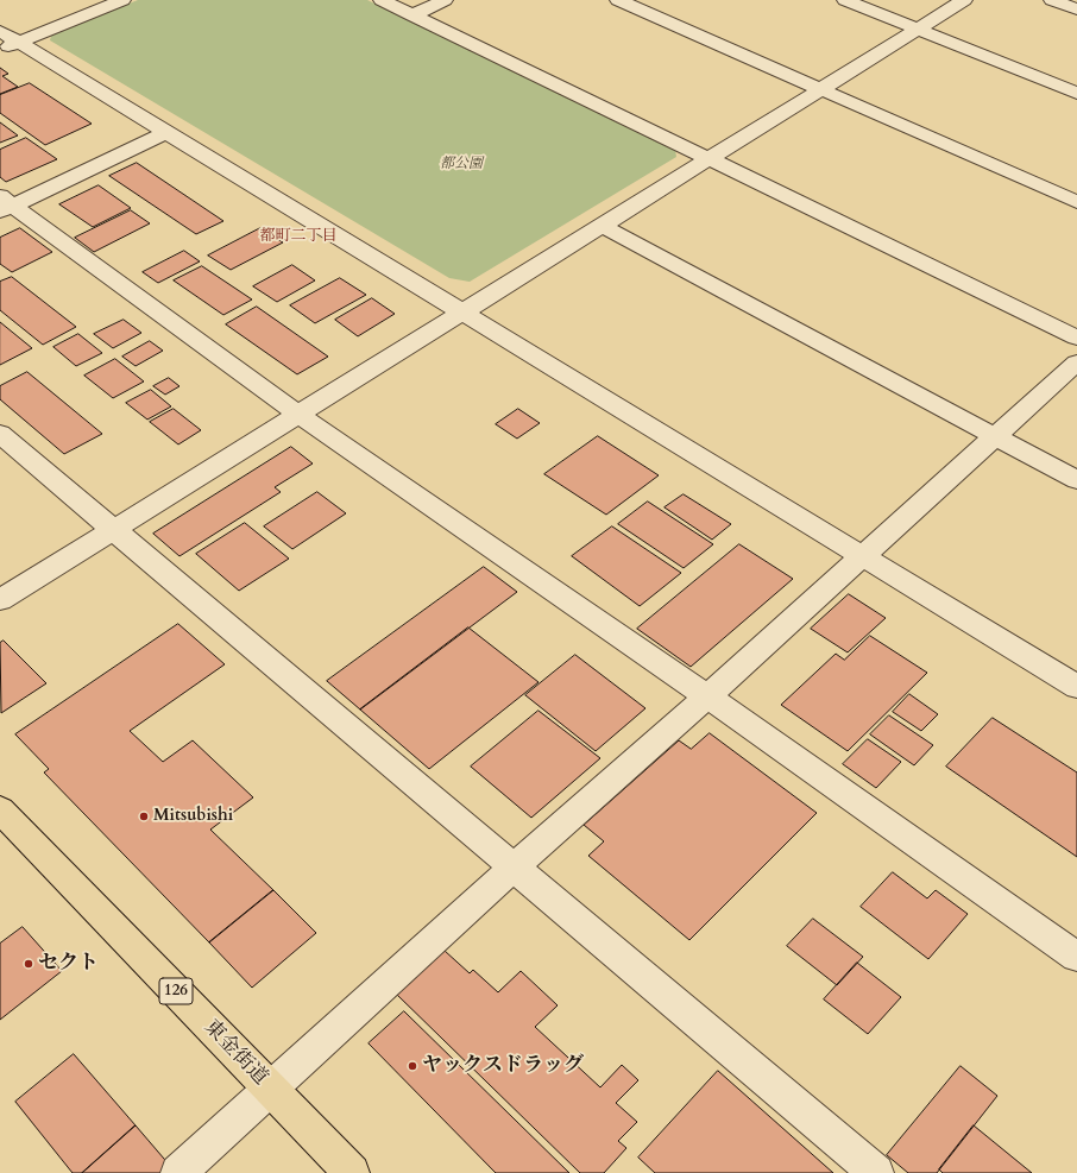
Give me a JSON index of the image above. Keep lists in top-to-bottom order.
{
  "streets": {
    "highway": ["126", "東金街道"]
  },
  "districts": ["都町二丁目"],
  "parks": ["都公園"],
  "places": ["Mitsubishi", "セクト", "ヤックスドラッグ"]
}
